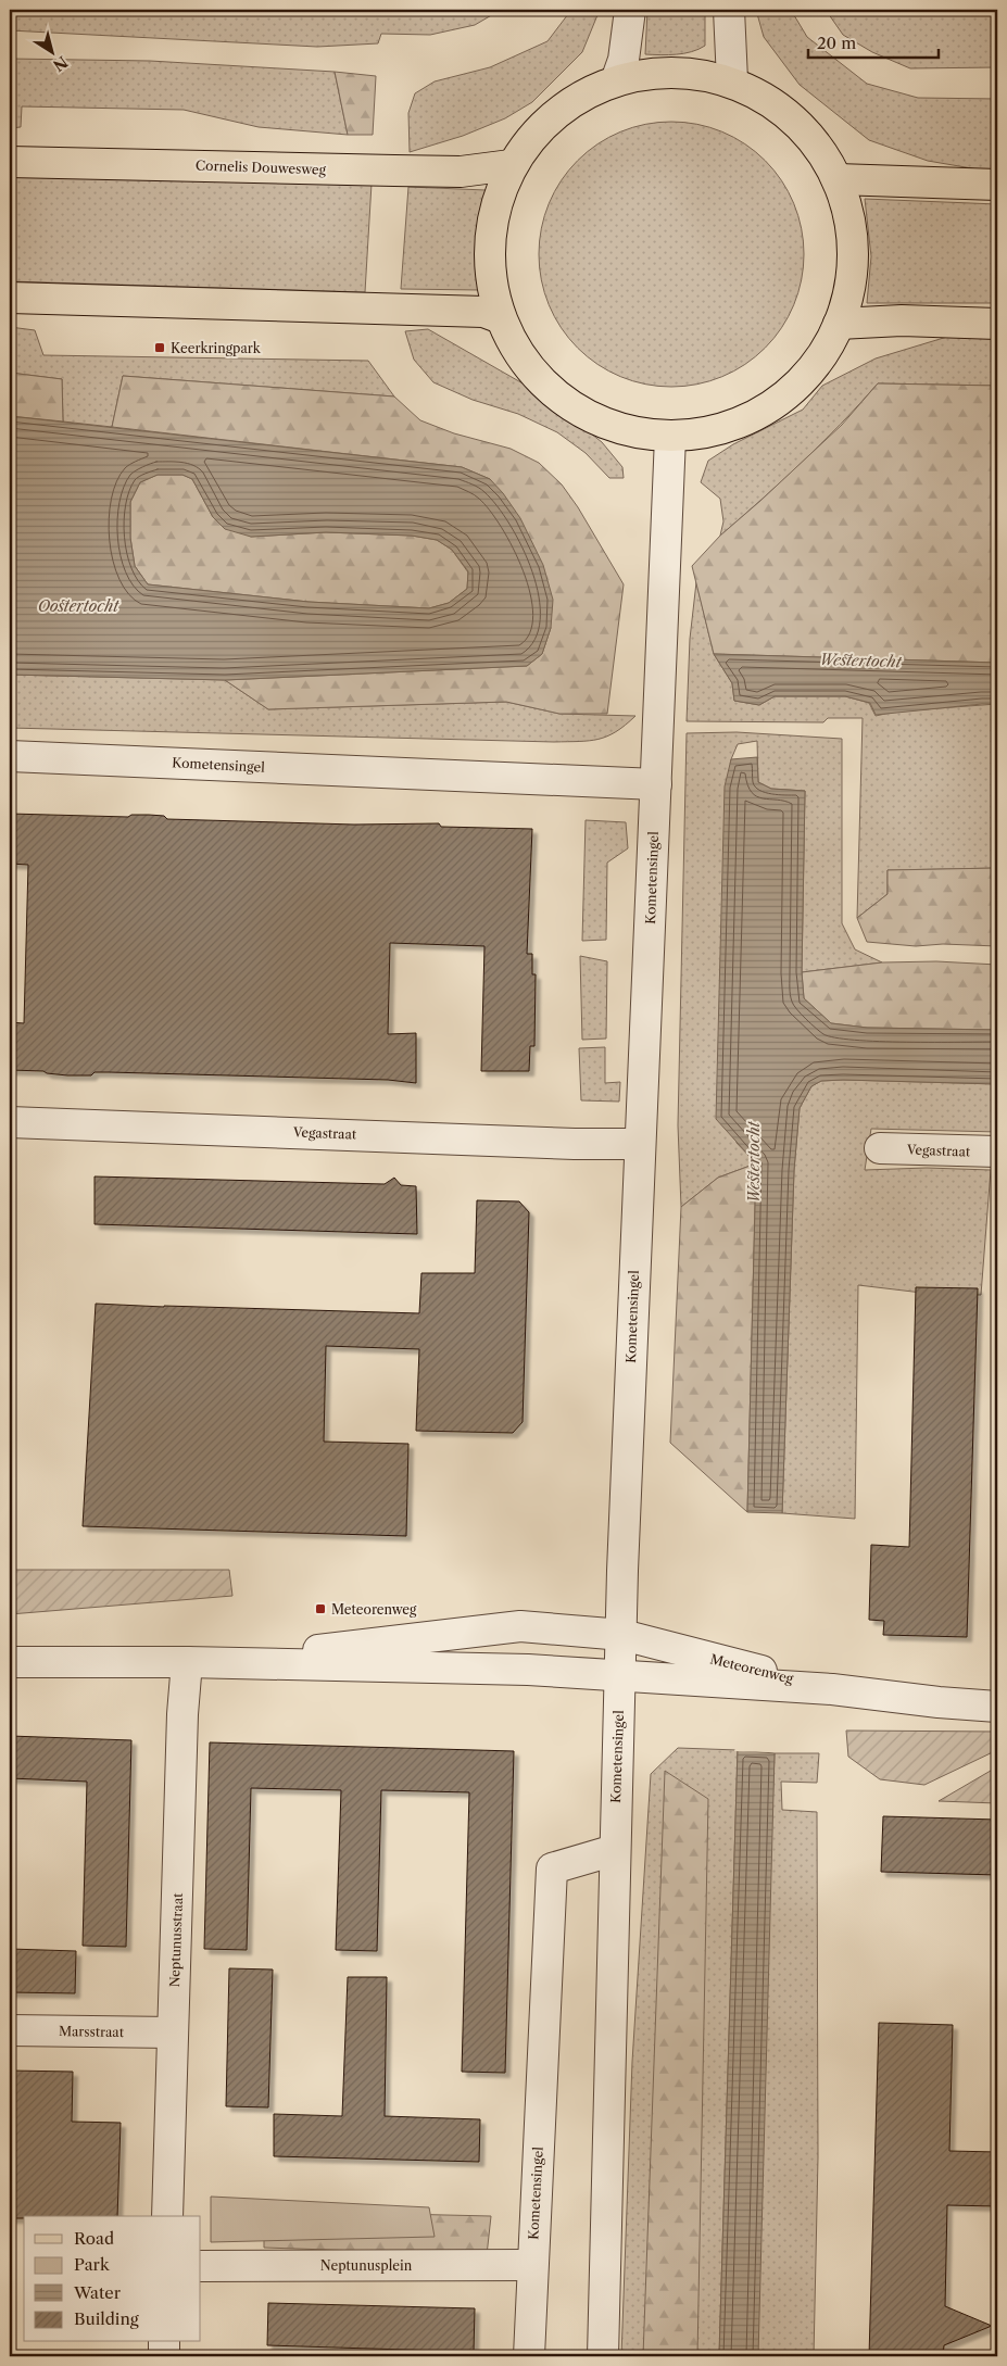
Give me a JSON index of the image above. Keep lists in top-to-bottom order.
{
  "streets": {
    "main road": ["Cornelis Douwesweg"],
    "street": [
      "Kometensingel",
      "Vegastraat",
      "Meteorenweg",
      "Neptunusstraat",
      "Marsstraat",
      "Neptunusplein"
    ]
  },
  "crossings": [
    ["Kometensingel", "Vegastraat"],
    ["Kometensingel", "Meteorenweg"],
    ["Kometensingel", "Neptunusplein"],
    ["Meteorenweg", "Neptunusstraat"],
    ["Neptunusstraat", "Marsstraat"]
  ],
  "water": ["Oostertocht", "Westertocht"],
  "places": {
    "transit": ["Keerkringpark", "Meteorenweg"]
  },
  "legend": [
    "Road",
    "Park",
    "Water",
    "Building"
  ],
  "scale_bar": "20 m",
  "north": "bottom right"
}
